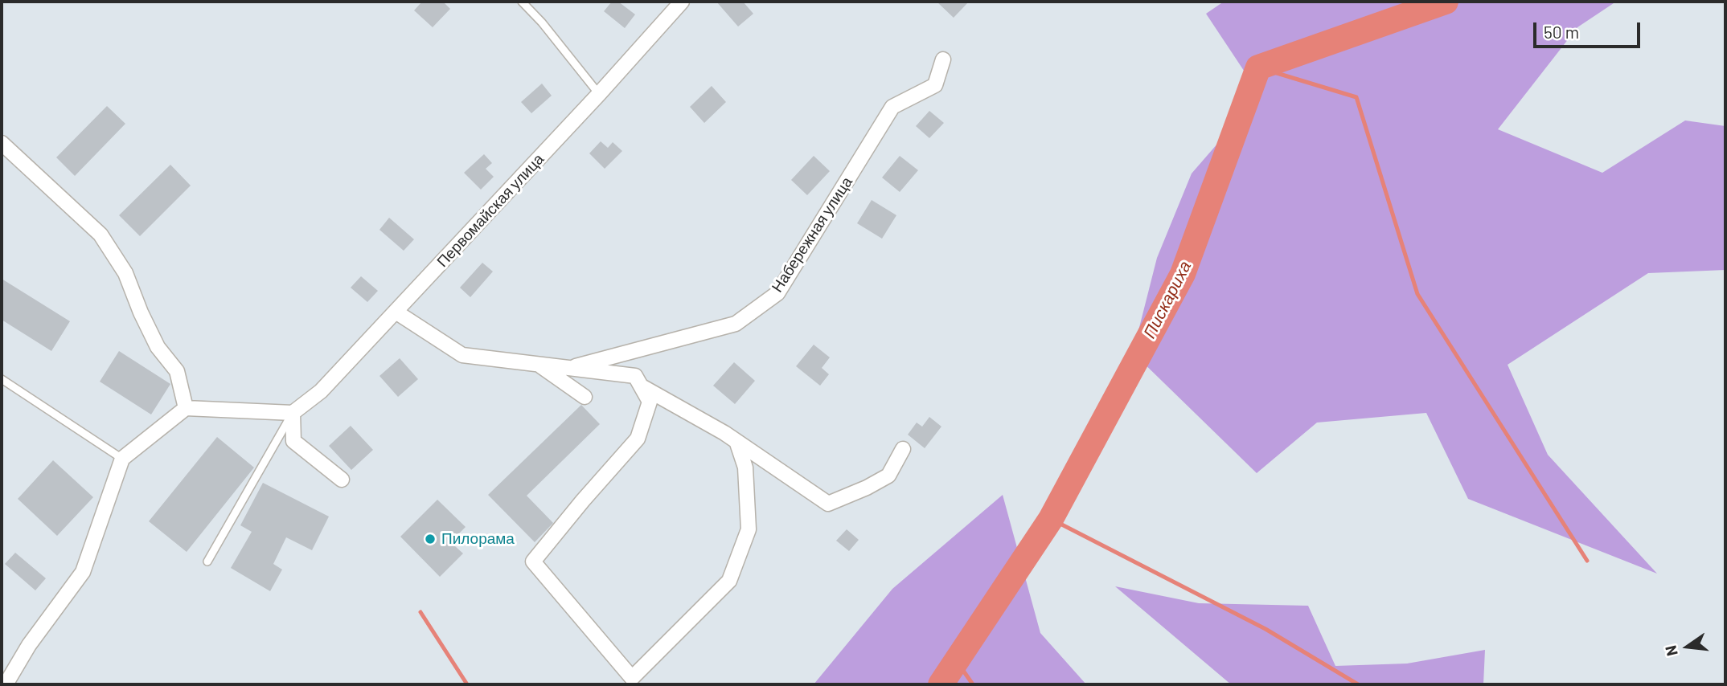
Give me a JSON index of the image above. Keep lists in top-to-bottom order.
{
  "streets": {
    "street": ["Первомайская улица", "Набережная улица"]
  },
  "water": ["Пискариха"],
  "places": ["Пилорама"],
  "scale_bar": "50 m",
  "north": "left"
}
